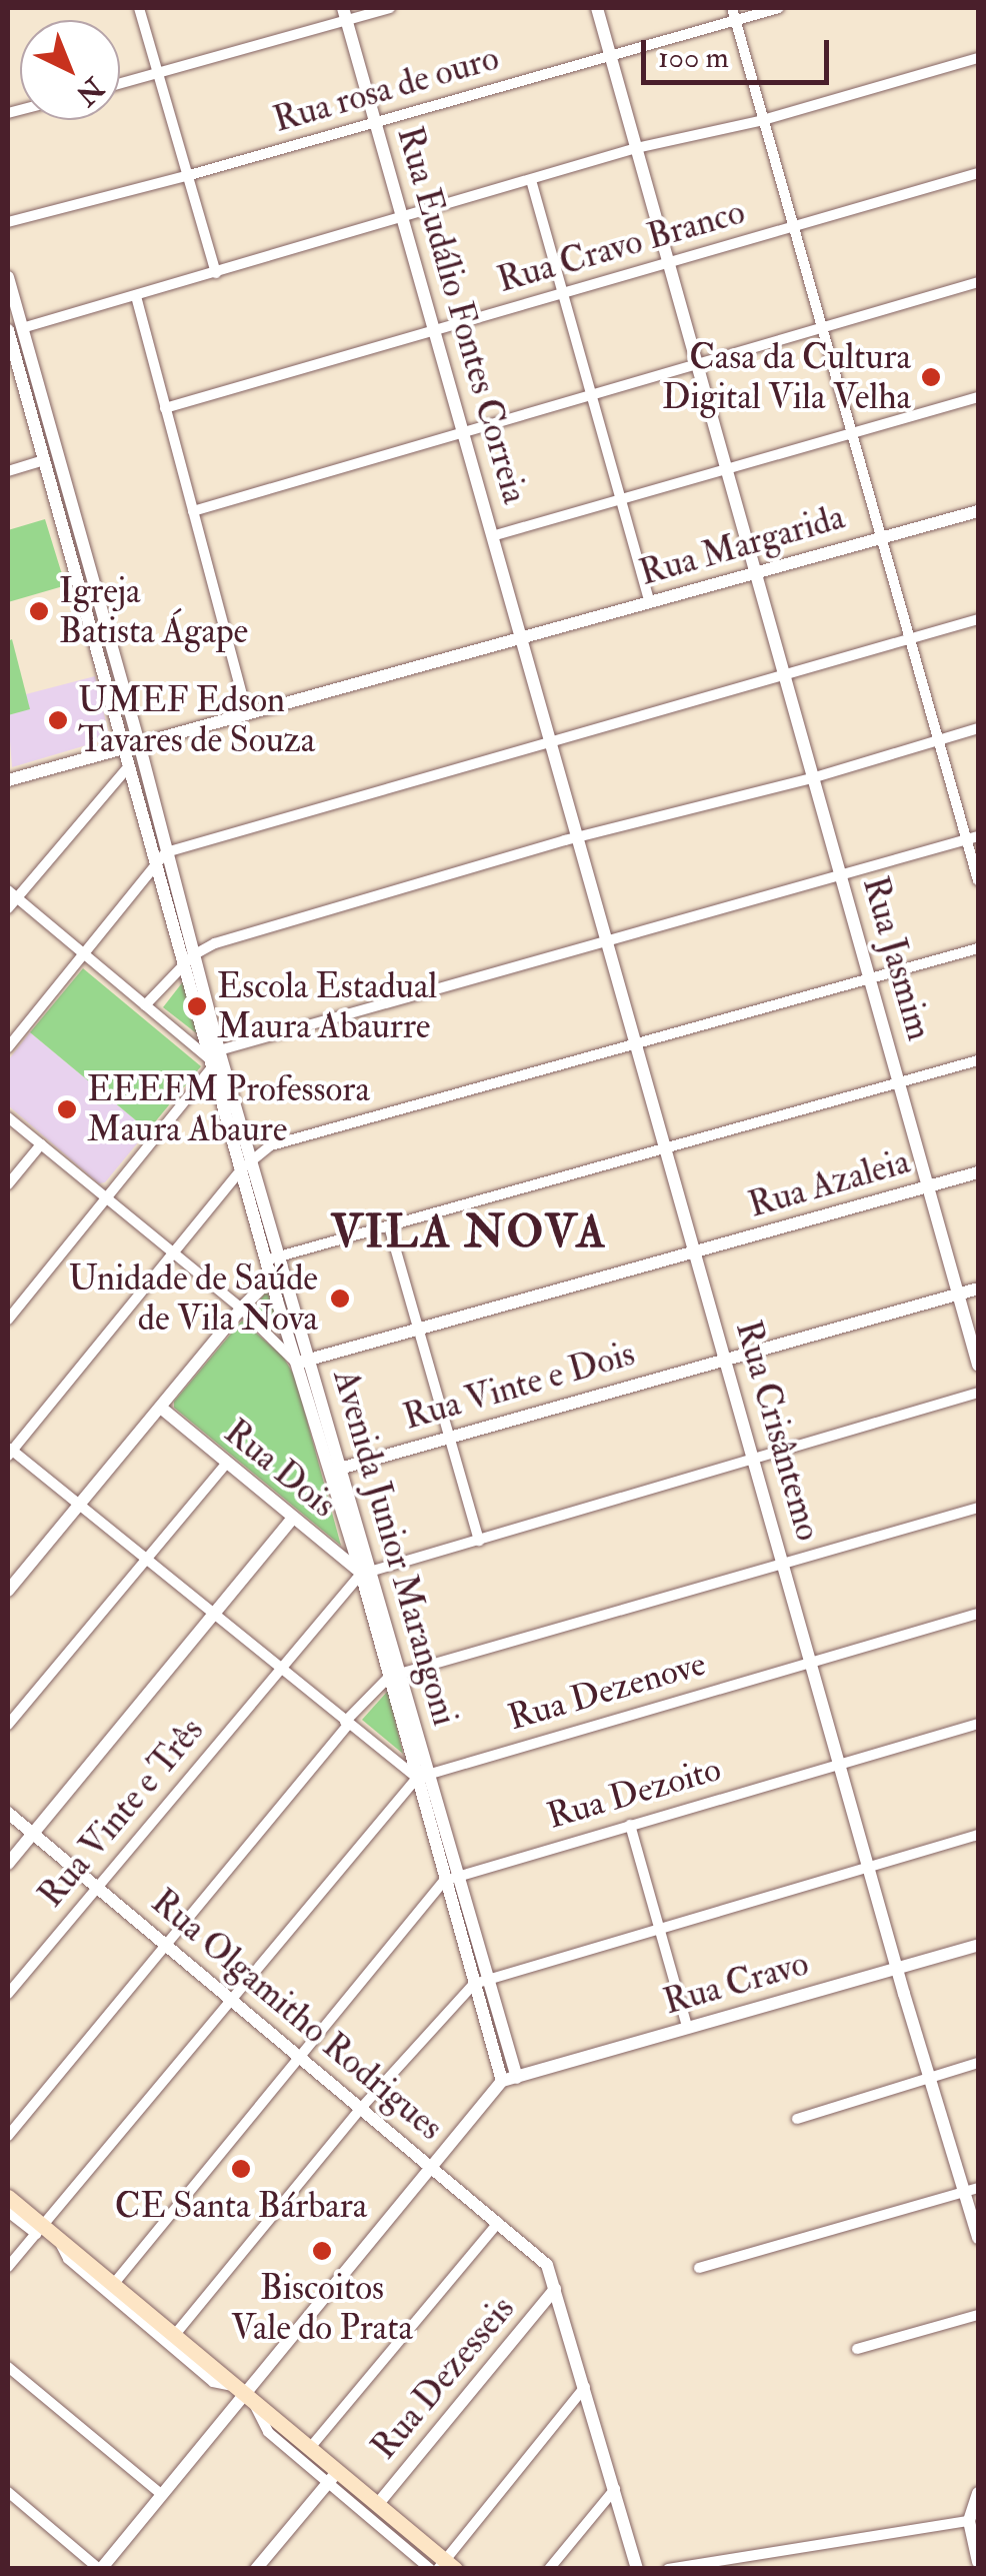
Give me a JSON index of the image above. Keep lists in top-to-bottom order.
{
  "streets": {
    "street": [
      "Rua rosa de ouro",
      "Rua Cravo Branco",
      "Rua Eudálio Fontes Correia",
      "Rua Margarida",
      "Rua Jasmim",
      "Rua Azaleia",
      "Rua Vinte e Dois",
      "Rua Crisântemo",
      "Rua Dois",
      "Avenida Junior Marangoni",
      "Rua Dezenove",
      "Rua Dezoito",
      "Rua Vinte e Três",
      "Rua Cravo",
      "Rua Olgamitho Rodrigues",
      "Rua Dezesseis"
    ]
  },
  "crossings": [
    ["Rua rosa de ouro", "Rua Eudálio Fontes Correia"],
    ["Rua rosa de ouro", "Rua Jasmim"],
    ["Rua Cravo Branco", "Rua Eudálio Fontes Correia"],
    ["Rua Cravo Branco", "Rua Jasmim"],
    ["Rua Eudálio Fontes Correia", "Rua Margarida"],
    ["Rua Eudálio Fontes Correia", "Rua Crisântemo"],
    ["Rua Margarida", "Rua Jasmim"],
    ["Rua Margarida", "Rua Crisântemo"],
    ["Rua Margarida", "Avenida Junior Marangoni"],
    ["Rua Jasmim", "Rua Azaleia"],
    ["Rua Jasmim", "Rua Vinte e Dois"],
    ["Rua Azaleia", "Rua Crisântemo"],
    ["Rua Vinte e Dois", "Rua Crisântemo"],
    ["Rua Vinte e Dois", "Avenida Junior Marangoni"],
    ["Rua Crisântemo", "Rua Dezenove"],
    ["Rua Crisântemo", "Rua Dezoito"],
    ["Rua Crisântemo", "Rua Cravo"],
    ["Rua Dois", "Avenida Junior Marangoni"],
    ["Rua Dois", "Rua Vinte e Três"],
    ["Avenida Junior Marangoni", "Rua Dezenove"],
    ["Avenida Junior Marangoni", "Rua Dezoito"],
    ["Avenida Junior Marangoni", "Rua Vinte e Três"],
    ["Avenida Junior Marangoni", "Rua Cravo"],
    ["Rua Vinte e Três", "Rua Olgamitho Rodrigues"],
    ["Rua Olgamitho Rodrigues", "Rua Dezesseis"]
  ],
  "districts": ["VILA NOVA"],
  "places": [
    "Casa da Cultura Digital Vila Velha",
    "Igreja Batista Ágape",
    "UMEF Edson Tavares de Souza",
    "Escola Estadual Maura Abaurre",
    "EEEFM Professora Maura Abaure",
    "Unidade de Saúde de Vila Nova",
    "CE Santa Bárbara",
    "Biscoitos Vale do Prata"
  ],
  "scale_bar": "100 m",
  "north": "bottom right"
}
